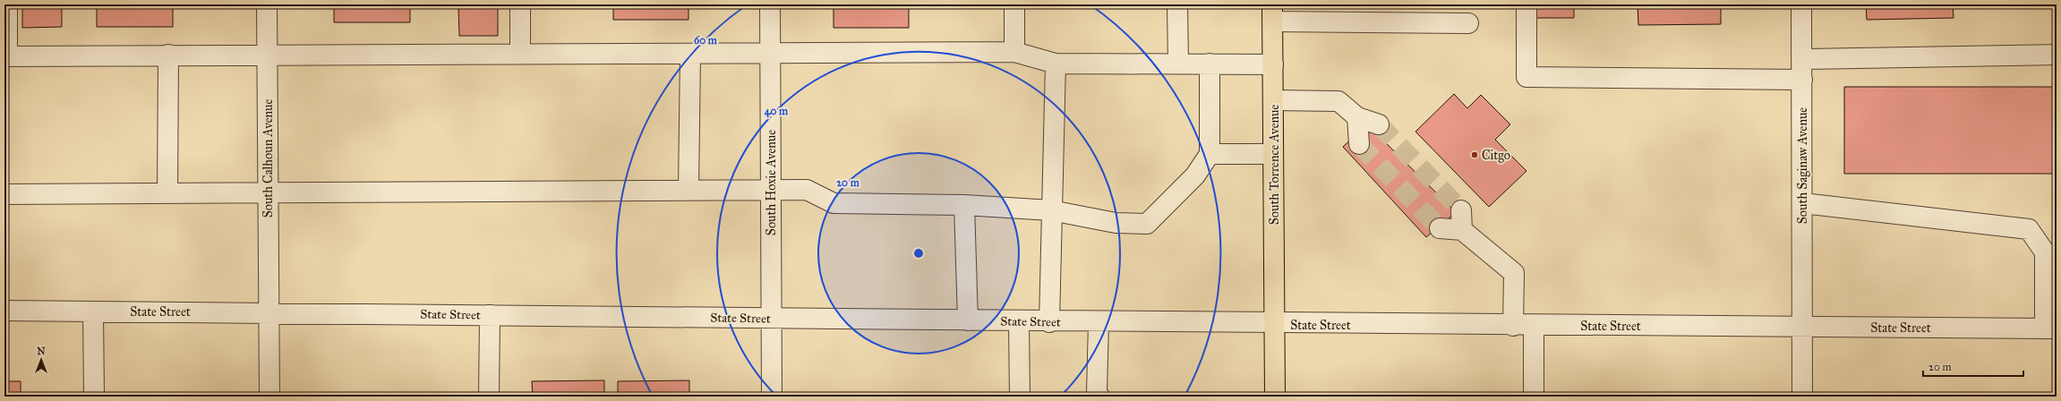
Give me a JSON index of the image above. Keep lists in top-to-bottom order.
{
  "streets": {
    "main road": ["South Torrence Avenue"],
    "street": [
      "South Calhoun Avenue",
      "South Saginaw Avenue",
      "South Hoxie Avenue",
      "State Street"
    ]
  },
  "crossings": [
    ["South Calhoun Avenue", "State Street"],
    ["South Torrence Avenue", "State Street"],
    ["South Saginaw Avenue", "State Street"],
    ["South Hoxie Avenue", "State Street"]
  ],
  "places": ["Citgo"],
  "scale_bar": "20 m",
  "north": "top",
  "rings": ["60 m", "40 m", "20 m"]
}
